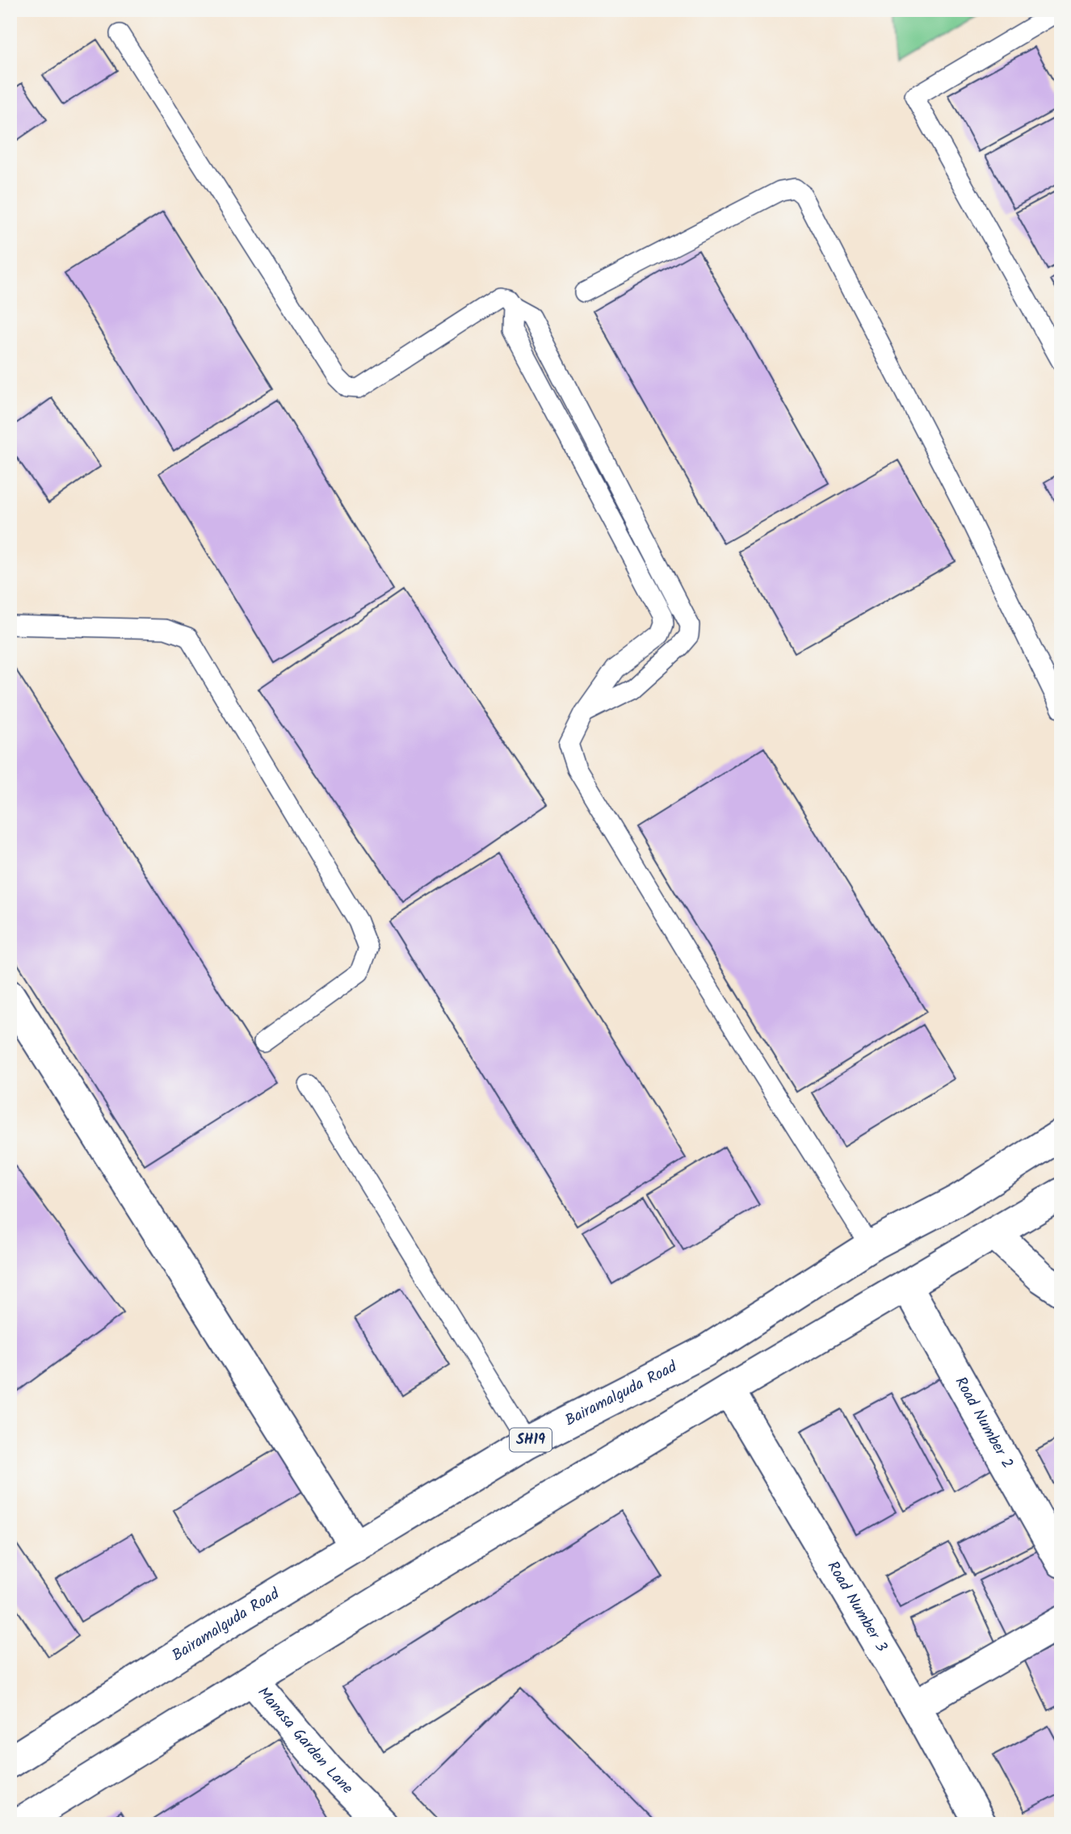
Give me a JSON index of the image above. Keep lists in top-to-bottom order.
{
  "streets": {
    "main road": [
      "Bairamalguda Road",
      "Road Number 2",
      "SH19",
      "Road Number 3",
      "Manasa Garden Lane"
    ]
  }
}
